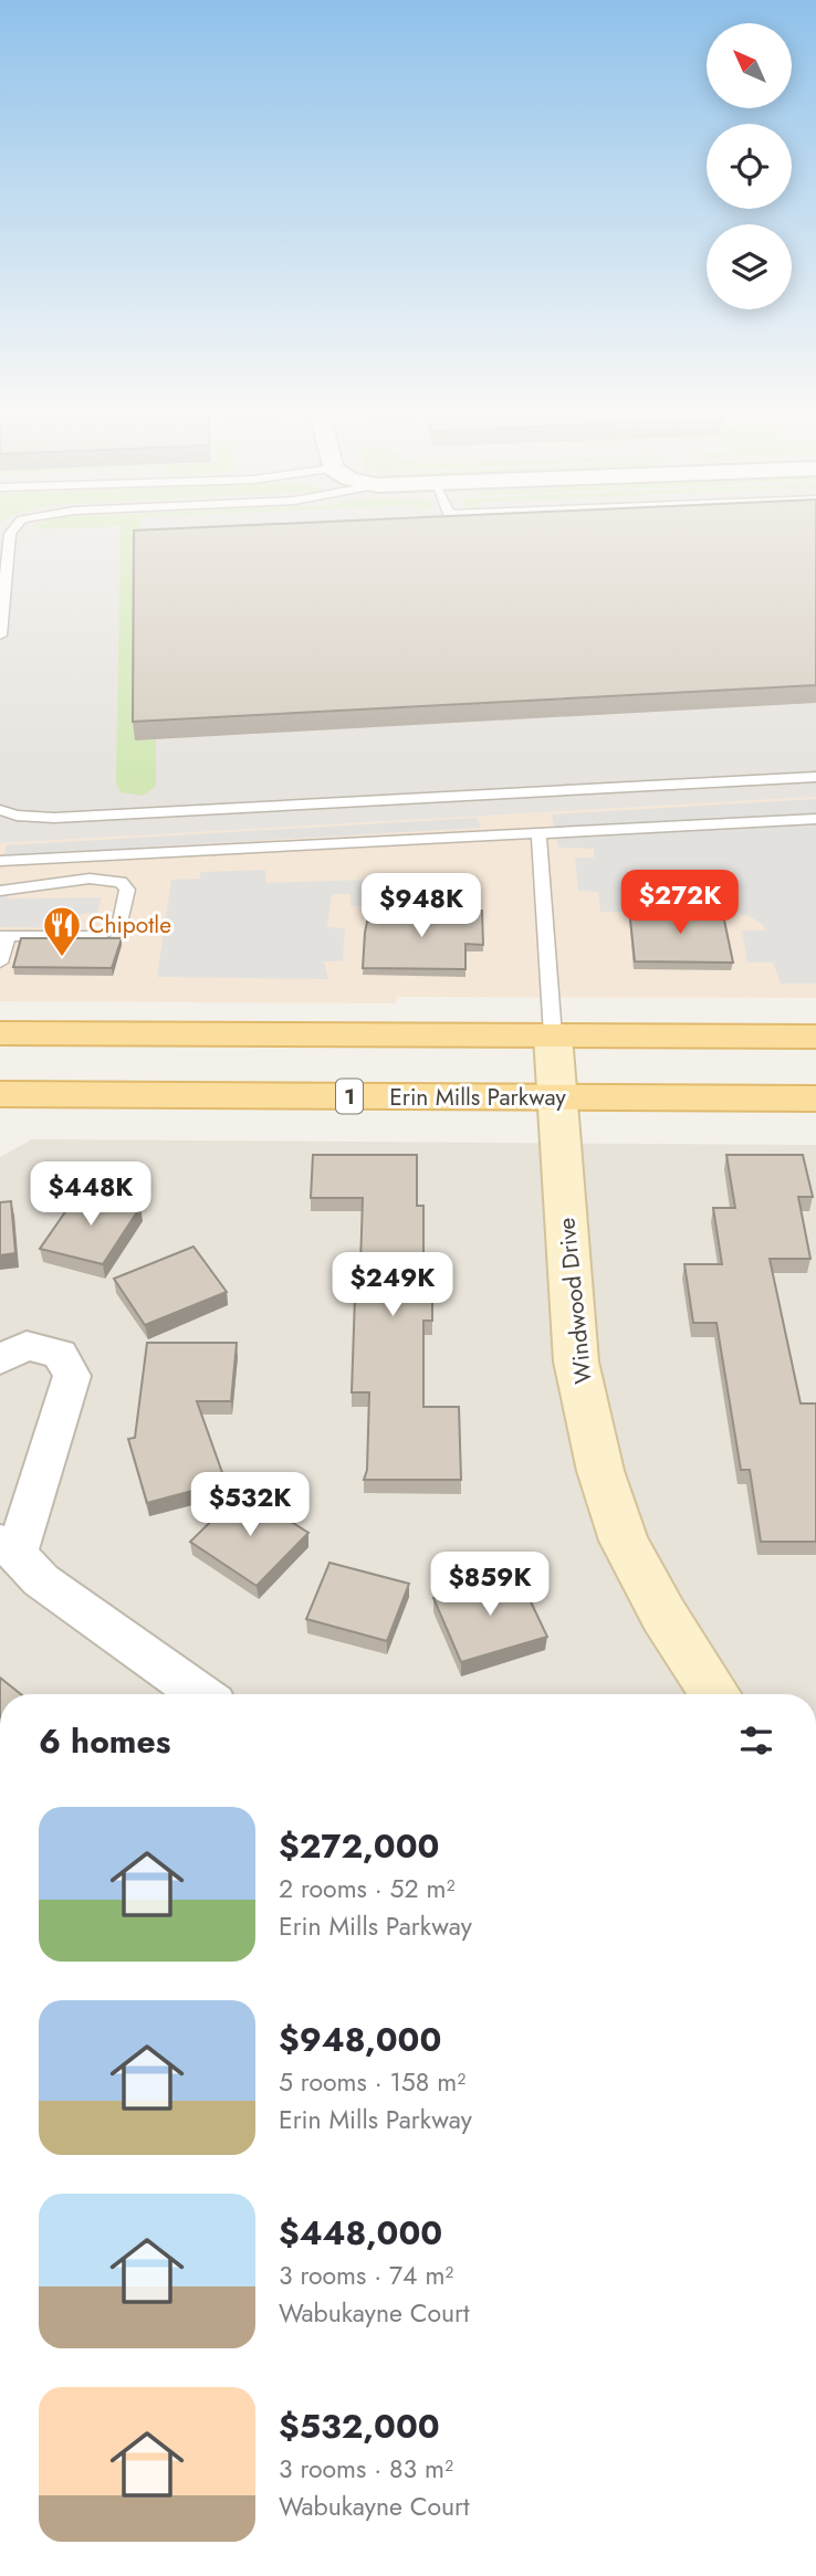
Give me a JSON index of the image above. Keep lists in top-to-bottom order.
{
  "streets": {
    "main road": ["1", "Erin Mills Parkway"],
    "street": ["Windwood Drive"]
  },
  "crossings": [
    ["Erin Mills Parkway", "Windwood Drive"]
  ],
  "places": {
    "restaurant": ["Chipotle"]
  },
  "north": "top left",
  "page": {
    "price": [
      "$272K",
      "$948K",
      "$448K",
      "$249K",
      "$532K",
      "$859K"
    ],
    "heading": "6 homes",
    "list": [
      {
        "name": "$272,000",
        "note": "2 rooms · 52 m² · Erin Mills Parkway"
      },
      {
        "name": "$948,000",
        "note": "5 rooms · 158 m² · Erin Mills Parkway"
      },
      {
        "name": "$448,000",
        "note": "3 rooms · 74 m² · Wabukayne Court"
      },
      {
        "name": "$532,000",
        "note": "3 rooms · 83 m² · Wabukayne Court"
      }
    ]
  }
}
